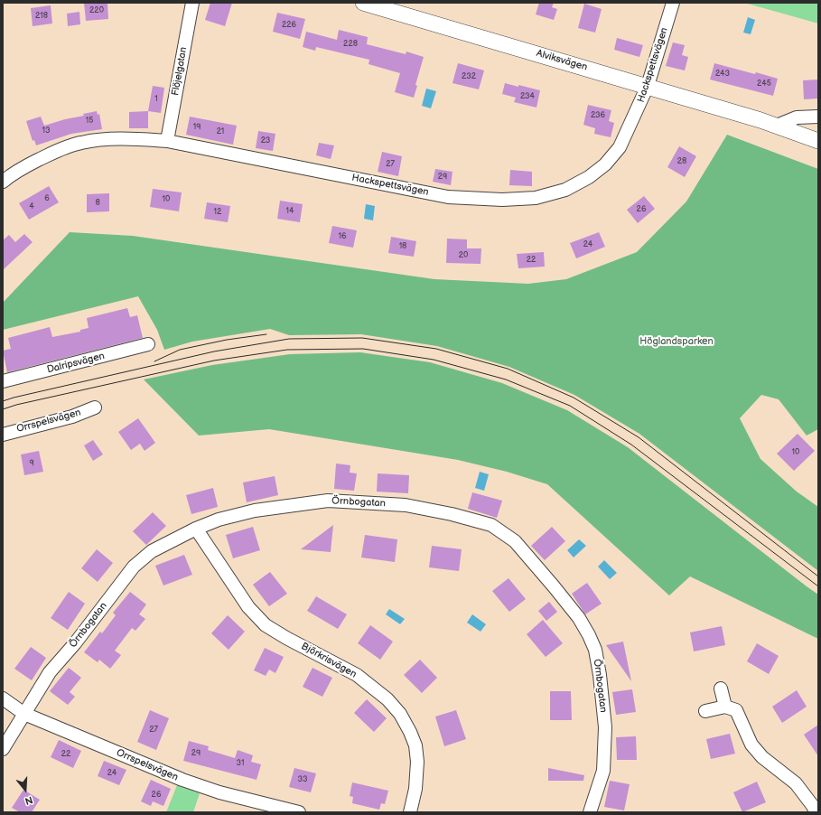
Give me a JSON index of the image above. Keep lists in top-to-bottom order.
{
  "streets": {
    "street": [
      "Alviksvägen",
      "Hackspettsvägen",
      "Flöjelgatan",
      "Dalripsvägen",
      "Orrspelsvägen",
      "Örnbogatan",
      "Björkrisvägen"
    ]
  },
  "crossings": [
    ["Alviksvägen", "Hackspettsvägen"],
    ["Hackspettsvägen", "Flöjelgatan"],
    ["Orrspelsvägen", "Örnbogatan"],
    ["Örnbogatan", "Björkrisvägen"]
  ],
  "parks": ["Höglandsparken"],
  "house_numbers": [
    "220",
    "218",
    "226",
    "228",
    "243",
    "232",
    "245",
    "234",
    "1",
    "236",
    "15",
    "19",
    "13",
    "21",
    "23",
    "28",
    "27",
    "29",
    "6",
    "10",
    "8",
    "4",
    "26",
    "14",
    "12",
    "16",
    "24",
    "18",
    "20",
    "22",
    "10",
    "9",
    "27",
    "29",
    "22",
    "31",
    "24",
    "33",
    "26"
  ],
  "north": "bottom"
}
